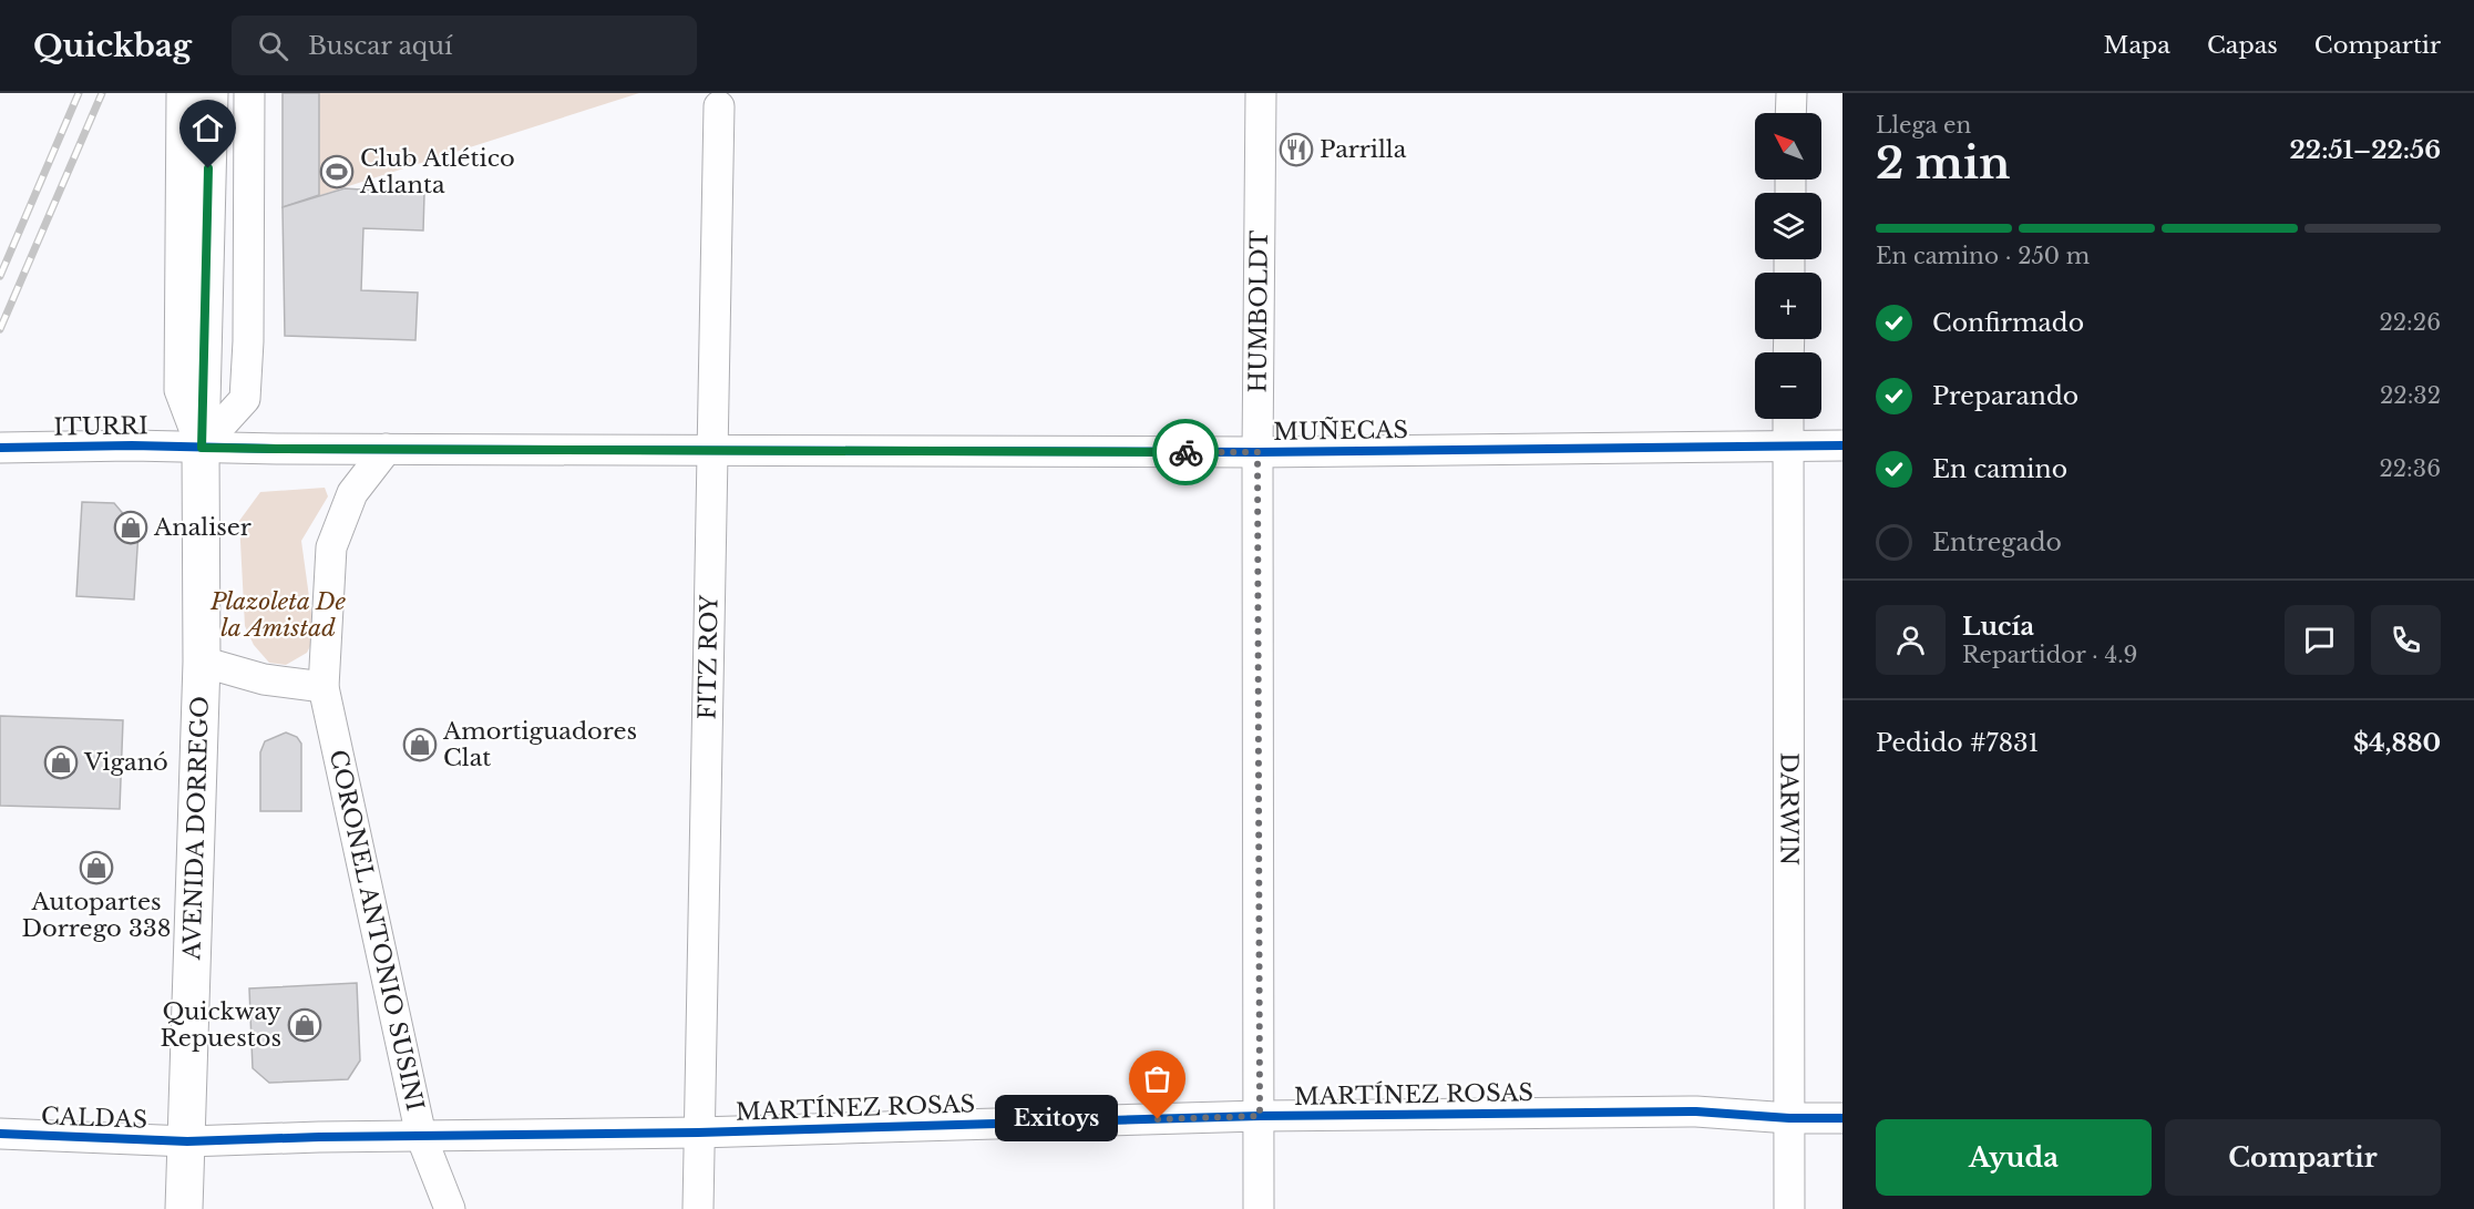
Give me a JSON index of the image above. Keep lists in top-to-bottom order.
{
  "streets": {
    "main road": ["AVENIDA DORREGO"],
    "street": [
      "HUMBOLDT",
      "ITURRI",
      "MUÑECAS",
      "FITZ ROY",
      "DARWIN",
      "CORONEL ANTONIO SUSINI",
      "MARTÍNEZ ROSAS",
      "CALDAS"
    ]
  },
  "crossings": [
    ["HUMBOLDT", "MUÑECAS"],
    ["HUMBOLDT", "MARTÍNEZ ROSAS"],
    ["ITURRI", "MUÑECAS"],
    ["ITURRI", "AVENIDA DORREGO"],
    ["MUÑECAS", "FITZ ROY"],
    ["MUÑECAS", "DARWIN"],
    ["MUÑECAS", "AVENIDA DORREGO"],
    ["MUÑECAS", "CORONEL ANTONIO SUSINI"],
    ["FITZ ROY", "MARTÍNEZ ROSAS"],
    ["DARWIN", "MARTÍNEZ ROSAS"],
    ["AVENIDA DORREGO", "MARTÍNEZ ROSAS"],
    ["AVENIDA DORREGO", "CALDAS"],
    ["CORONEL ANTONIO SUSINI", "MARTÍNEZ ROSAS"],
    ["MARTÍNEZ ROSAS", "CALDAS"]
  ],
  "parks": ["Plazoleta De la Amistad"],
  "places": {
    "restaurant": ["Parrilla"],
    "sports": ["Club Atlético Atlanta"],
    "shop": [
      "Analiser",
      "Amortiguadores Clat",
      "Viganó",
      "Autopartes Dorrego 338",
      "Quickway Repuestos"
    ],
    "other": ["Exitoys"]
  },
  "north": "top left",
  "page": {
    "header": "Quickbag",
    "search": "Buscar aquí",
    "nav": ["Mapa", "Capas", "Compartir"],
    "heading": ["2 min", "Llega en", "22:51–22:56"],
    "panel": [
      "Lucía",
      "Repartidor · 4.9",
      "Pedido #7831",
      "$4,880"
    ],
    "map_buttons": ["+", "−"],
    "bar": "En camino · 250 m",
    "list": [
      ["Confirmado", "22:26"],
      ["Preparando", "22:32"],
      ["En camino", "22:36"],
      "Entregado"
    ],
    "bubble": "Exitoys",
    "buttons": ["Ayuda", "Compartir"]
  }
}
